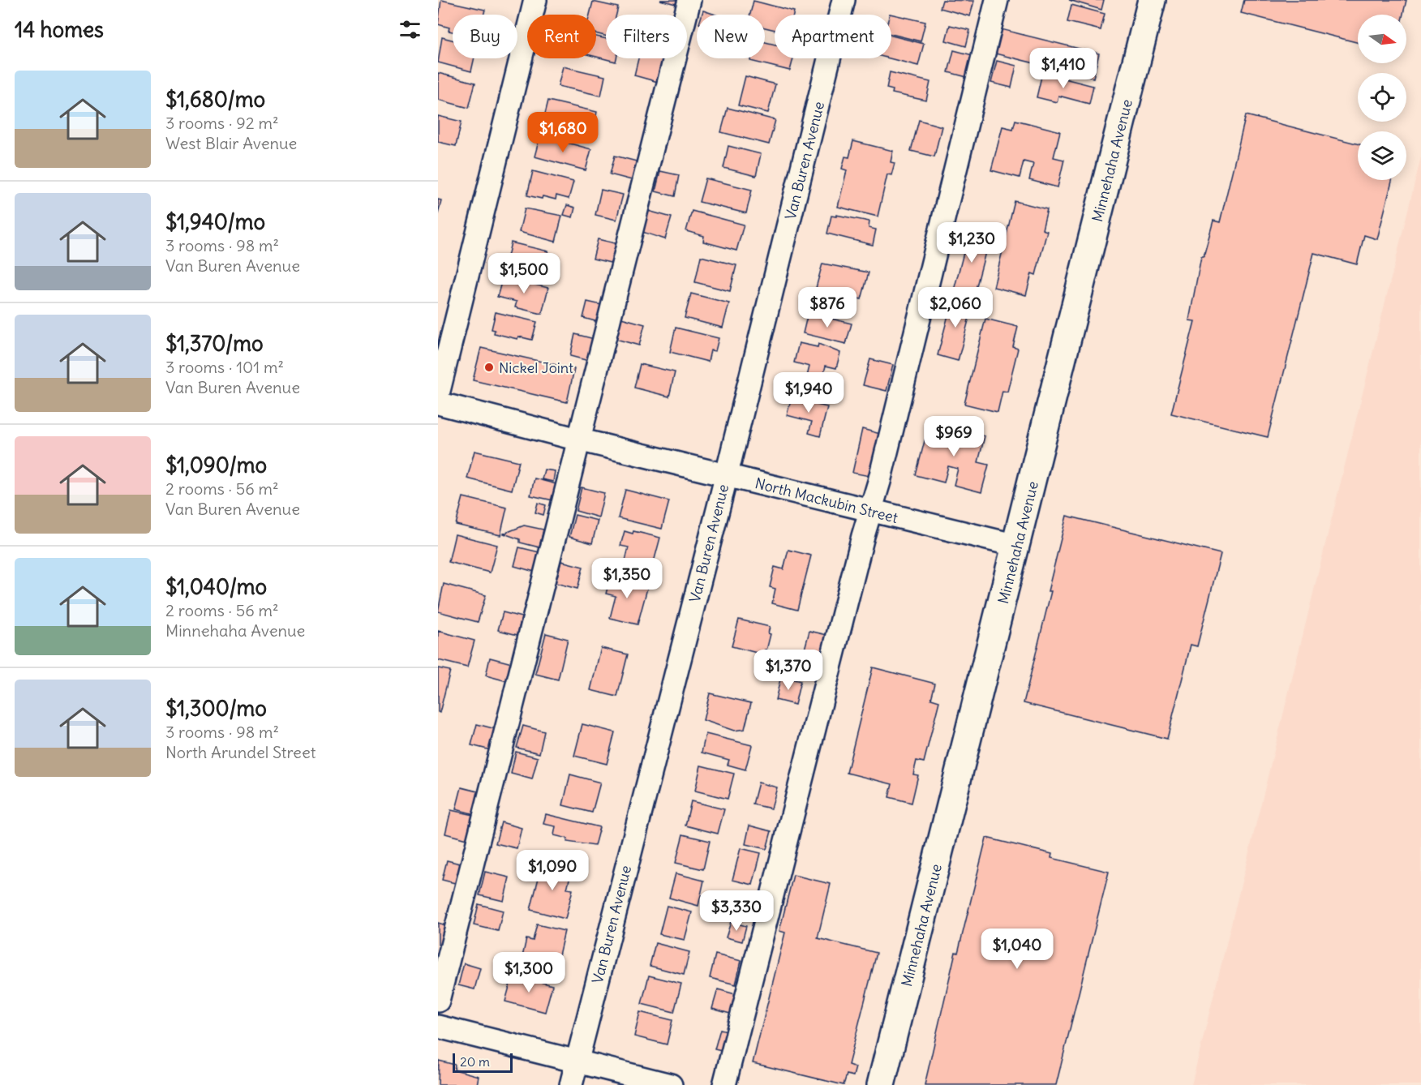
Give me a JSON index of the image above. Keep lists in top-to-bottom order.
{
  "streets": {
    "main road": ["Minnehaha Avenue"],
    "street": ["Van Buren Avenue", "North Mackubin Street"]
  },
  "crossings": [
    ["Van Buren Avenue", "North Mackubin Street"],
    ["Minnehaha Avenue", "North Mackubin Street"]
  ],
  "places": ["Nickel Joint"],
  "scale_bar": "20 m",
  "north": "right",
  "page": {
    "heading": "14 homes",
    "chip": [
      "Buy",
      "Rent",
      "Filters",
      "New",
      "Apartment"
    ],
    "price": [
      "$1,410",
      "$1,680",
      "$1,230",
      "$1,500",
      "$876",
      "$2,060",
      "$1,940",
      "$969",
      "$1,350",
      "$1,370",
      "$1,090",
      "$3,330",
      "$1,040",
      "$1,300"
    ],
    "list": [
      {
        "name": "$1,680/mo",
        "note": "3 rooms · 92 m² · West Blair Avenue"
      },
      {
        "name": "$1,940/mo",
        "note": "3 rooms · 98 m² · Van Buren Avenue"
      },
      {
        "name": "$1,370/mo",
        "note": "3 rooms · 101 m² · Van Buren Avenue"
      },
      {
        "name": "$1,090/mo",
        "note": "2 rooms · 56 m² · Van Buren Avenue"
      },
      {
        "name": "$1,040/mo",
        "note": "2 rooms · 56 m² · Minnehaha Avenue"
      },
      {
        "name": "$1,300/mo",
        "note": "3 rooms · 98 m² · North Arundel Street"
      }
    ],
    "scale": "20 m"
  }
}
